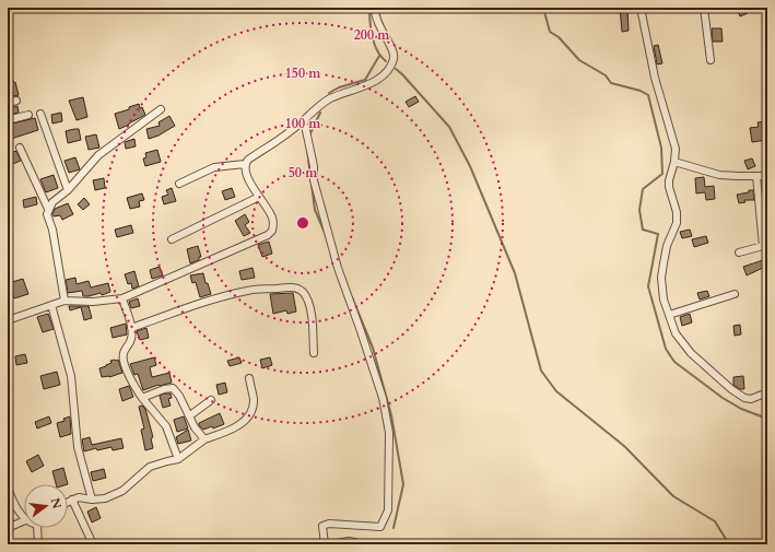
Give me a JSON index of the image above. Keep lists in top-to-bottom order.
{
  "north": "right",
  "rings": [
    "200 m",
    "150 m",
    "100 m",
    "50 m"
  ]
}
